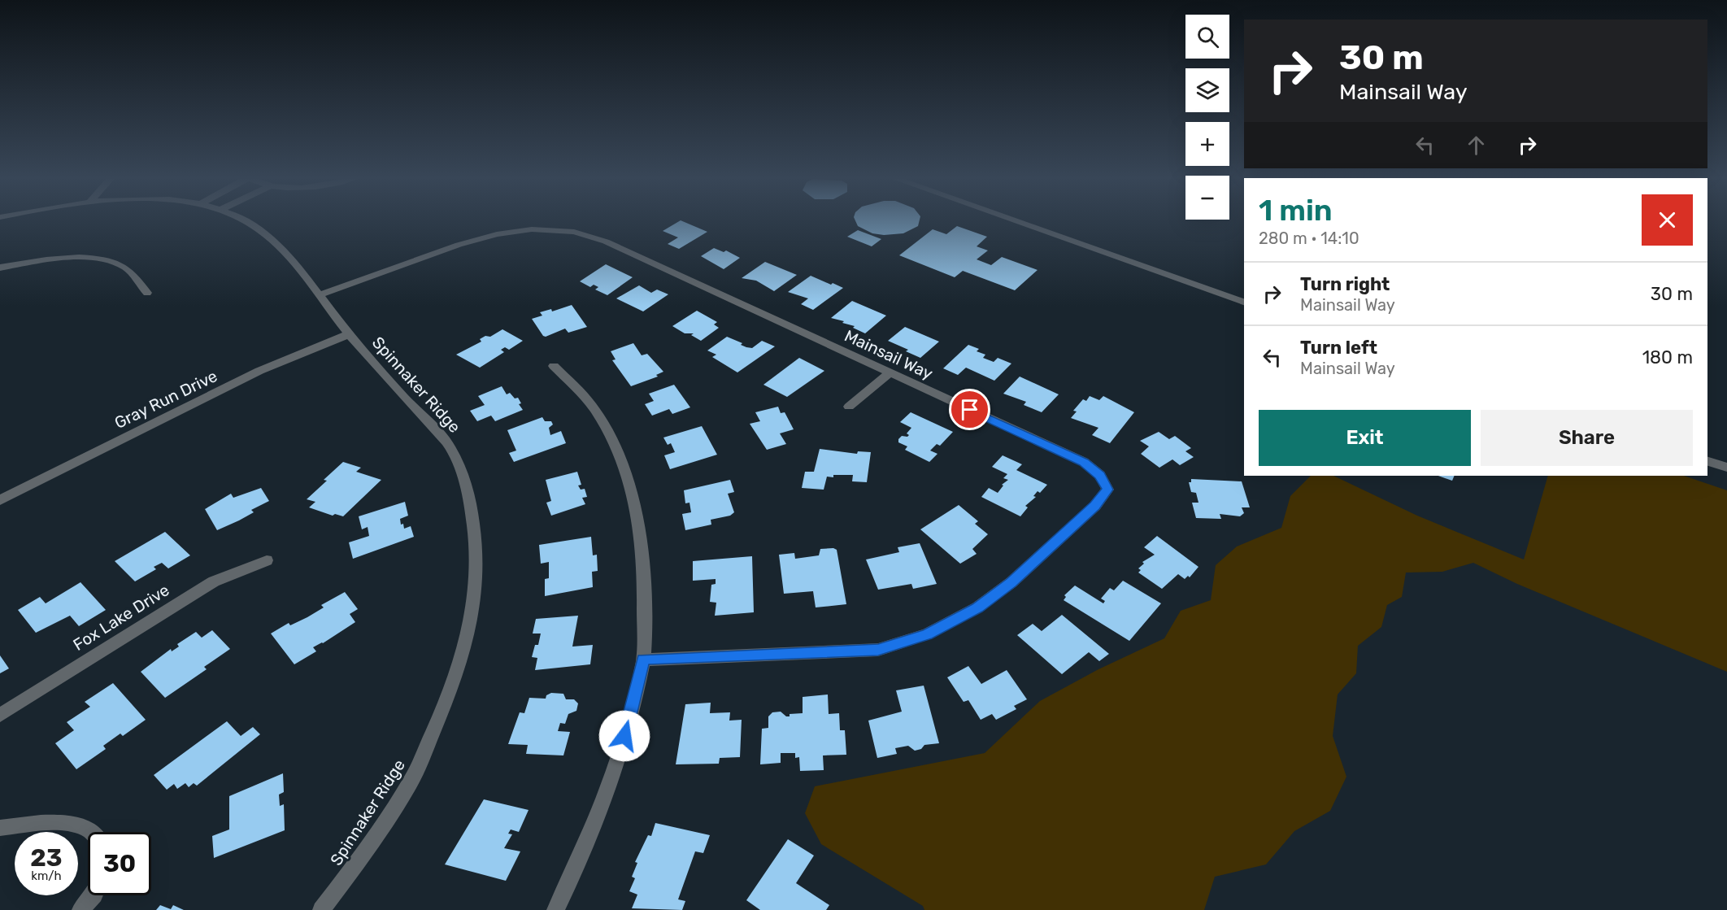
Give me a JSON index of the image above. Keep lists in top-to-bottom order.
{
  "streets": {
    "street": [
      "Mainsail Way",
      "Spinnaker Ridge",
      "Gray Run Drive",
      "Fox Lake Drive"
    ]
  },
  "crossings": [
    ["Mainsail Way", "Spinnaker Ridge"],
    ["Spinnaker Ridge", "Gray Run Drive"]
  ],
  "page": {
    "map_buttons": ["+", "−"],
    "turn": ["30 m", "Mainsail Way"],
    "heading": ["1 min", "280 m · 14:10"],
    "list": [
      {
        "name": "Turn right",
        "note": "Mainsail Way",
        "value": "30 m"
      },
      {
        "name": "Turn left",
        "note": "Mainsail Way",
        "value": "180 m"
      }
    ],
    "buttons": ["Exit", "Share"],
    "speed": "23 km/h",
    "limit": "30"
  }
}
